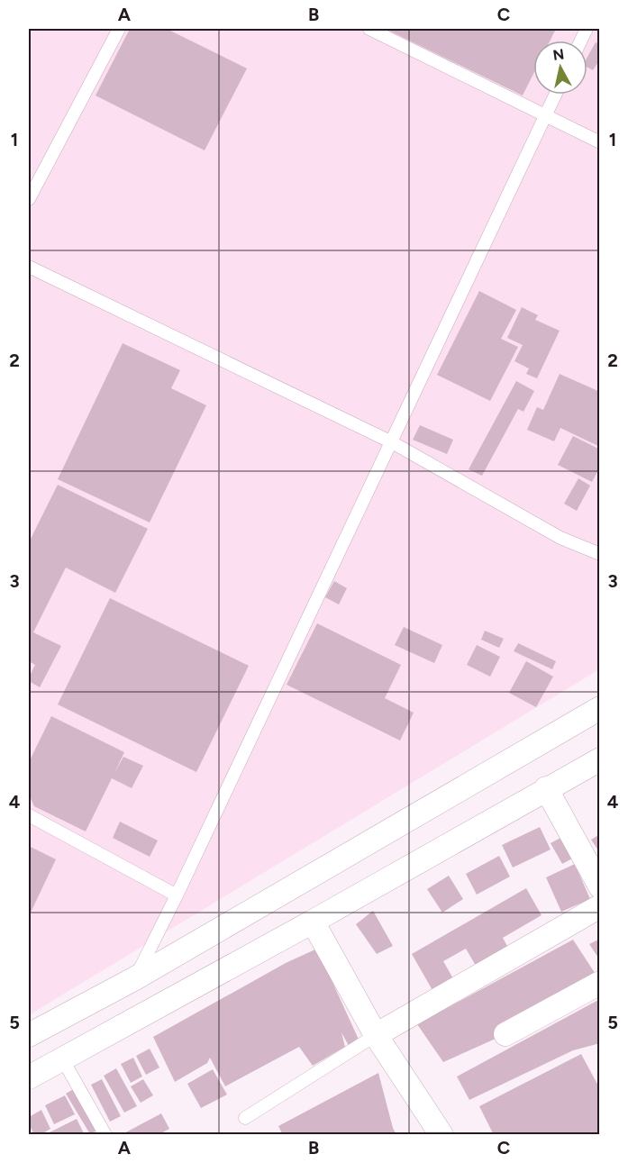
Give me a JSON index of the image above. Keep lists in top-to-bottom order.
{
  "north": "top",
  "grid": {
    "columns": ["A", "B", "C"],
    "rows": [
      "1",
      "2",
      "3",
      "4",
      "5"
    ]
  }
}
